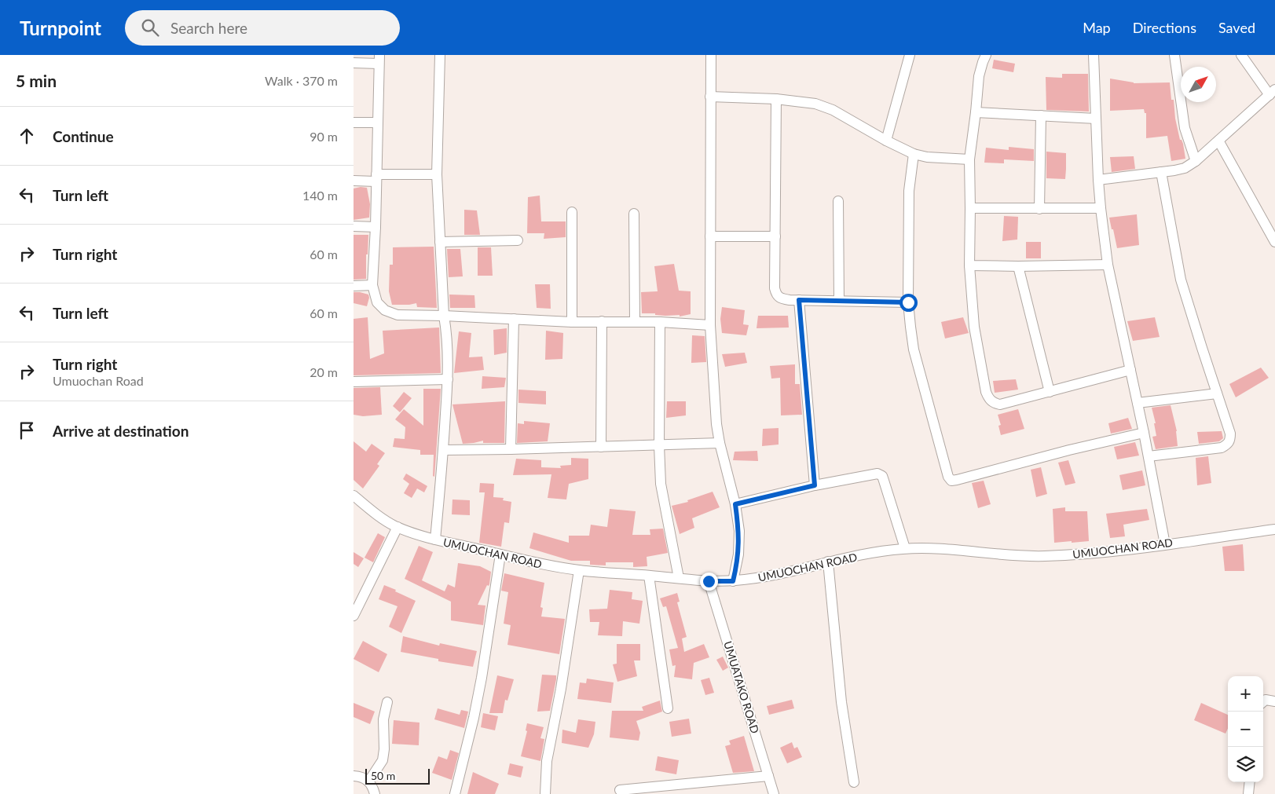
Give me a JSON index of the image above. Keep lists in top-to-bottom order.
{
  "streets": {
    "street": ["UMUOCHAN ROAD", "UMUATAKO ROAD"]
  },
  "crossings": [
    ["UMUOCHAN ROAD", "UMUATAKO ROAD"]
  ],
  "scale_bar": "50 m",
  "north": "top right",
  "page": {
    "header": "Turnpoint",
    "search": "Search here",
    "nav": ["Map", "Directions", "Saved"],
    "heading": ["5 min", "Walk · 370 m"],
    "list": [
      ["Continue", "90 m"],
      ["Turn left", "140 m"],
      ["Turn right", "60 m"],
      ["Turn left", "60 m"],
      ["Turn right", "Umuochan Road", "20 m"],
      "Arrive at destination"
    ],
    "map_buttons": ["+", "−"],
    "scale": "50 m"
  }
}
